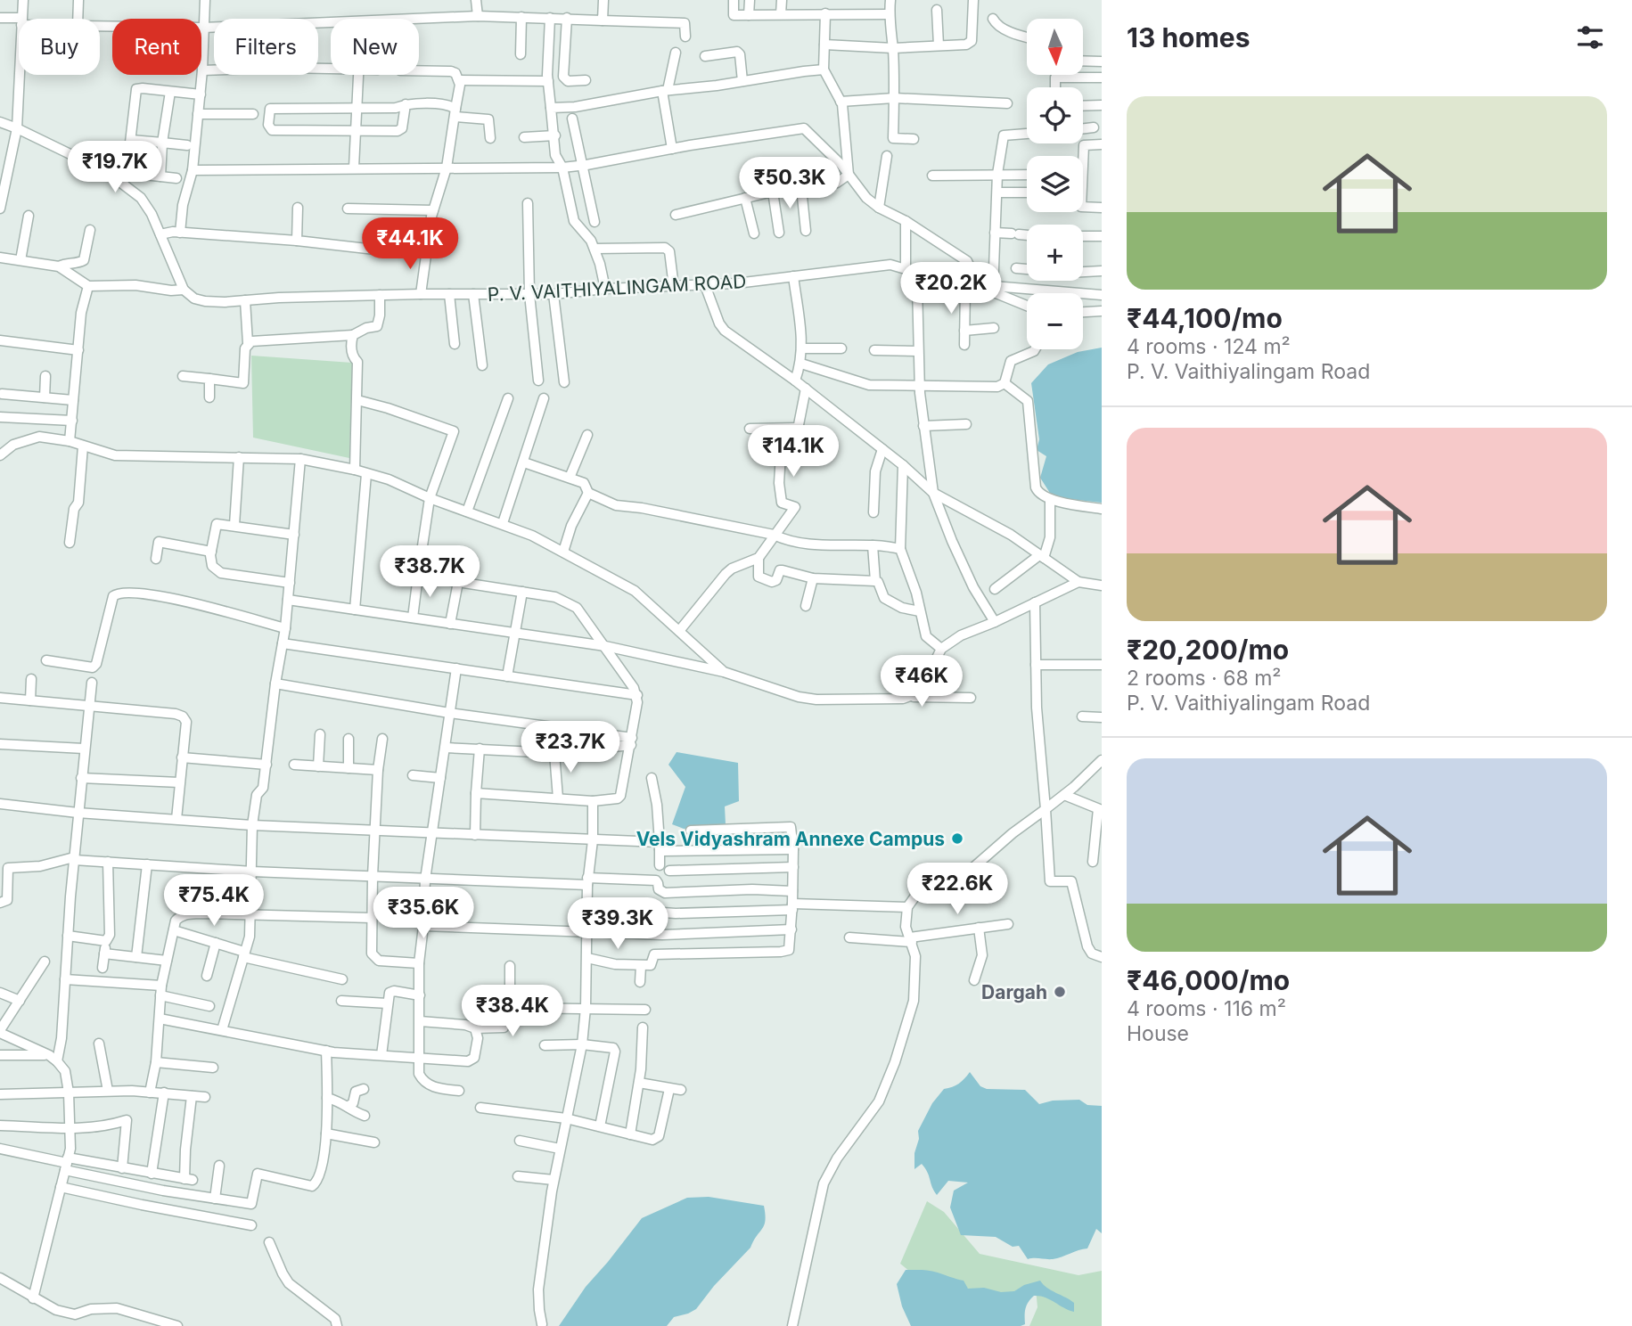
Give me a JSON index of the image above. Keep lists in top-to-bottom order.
{
  "streets": {
    "street": ["P. V. VAITHIYALINGAM ROAD"]
  },
  "places": ["Vels Vidyashram Annexe Campus", "Dargah"],
  "north": "bottom",
  "page": {
    "heading": "13 homes",
    "map_buttons": ["+", "−"],
    "chip": [
      "Buy",
      "Rent",
      "Filters",
      "New"
    ],
    "list": [
      {
        "name": "₹44,100/mo",
        "note": "4 rooms · 124 m² · P. V. Vaithiyalingam Road"
      },
      {
        "name": "₹20,200/mo",
        "note": "2 rooms · 68 m² · P. V. Vaithiyalingam Road"
      },
      {
        "name": "₹46,000/mo",
        "note": "4 rooms · 116 m² · House"
      }
    ],
    "price": [
      "₹19.7K",
      "₹50.3K",
      "₹44.1K",
      "₹20.2K",
      "₹14.1K",
      "₹38.7K",
      "₹46K",
      "₹23.7K",
      "₹22.6K",
      "₹75.4K",
      "₹35.6K",
      "₹39.3K",
      "₹38.4K"
    ]
  }
}
